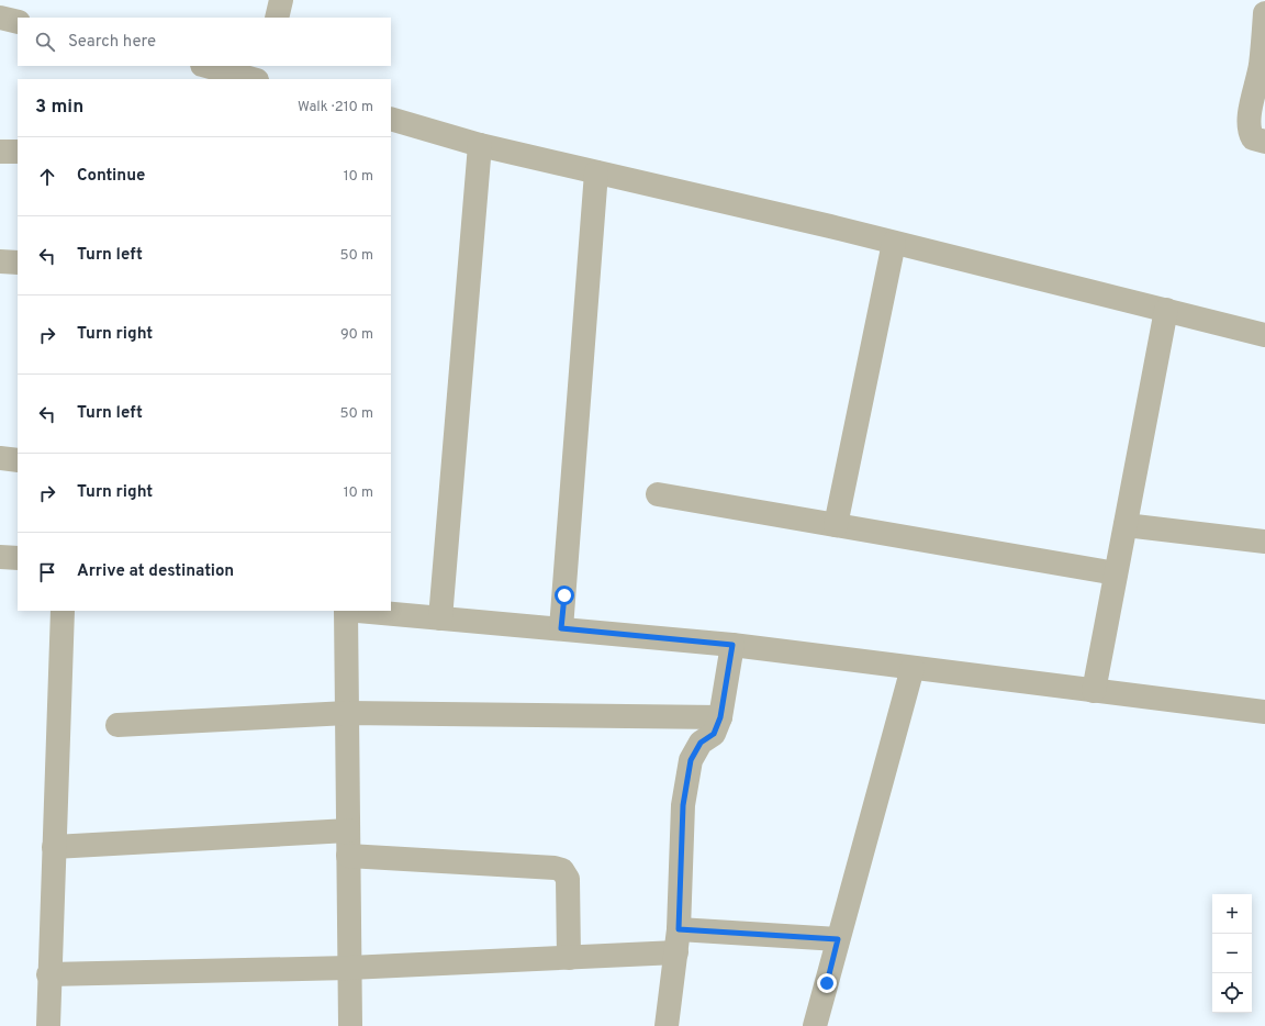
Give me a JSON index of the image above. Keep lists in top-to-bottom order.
{
  "page": {
    "search": "Search here",
    "heading": ["3 min", "Walk · 210 m"],
    "list": [
      ["Continue", "10 m"],
      ["Turn left", "50 m"],
      ["Turn right", "90 m"],
      ["Turn left", "50 m"],
      ["Turn right", "10 m"],
      "Arrive at destination"
    ],
    "map_buttons": ["+", "−"]
  }
}
